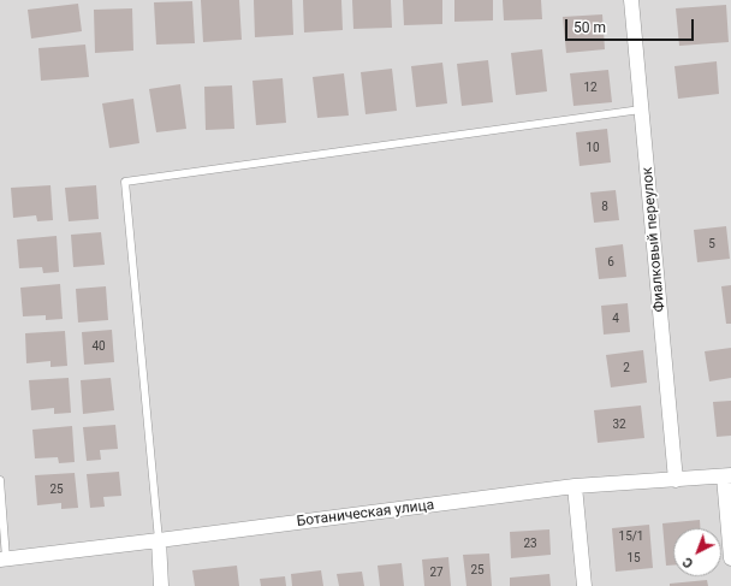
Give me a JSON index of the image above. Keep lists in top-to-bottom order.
{
  "streets": {
    "street": ["Фиалковый переулок", "Ботаническая улица"]
  },
  "crossings": [
    ["Фиалковый переулок", "Ботаническая улица"]
  ],
  "house_numbers": [
    "12",
    "10",
    "8",
    "5",
    "6",
    "4",
    "40",
    "2",
    "32",
    "25",
    "15/1",
    "23",
    "15",
    "25",
    "27"
  ],
  "scale_bar": "50 m",
  "north": "bottom left"
}
